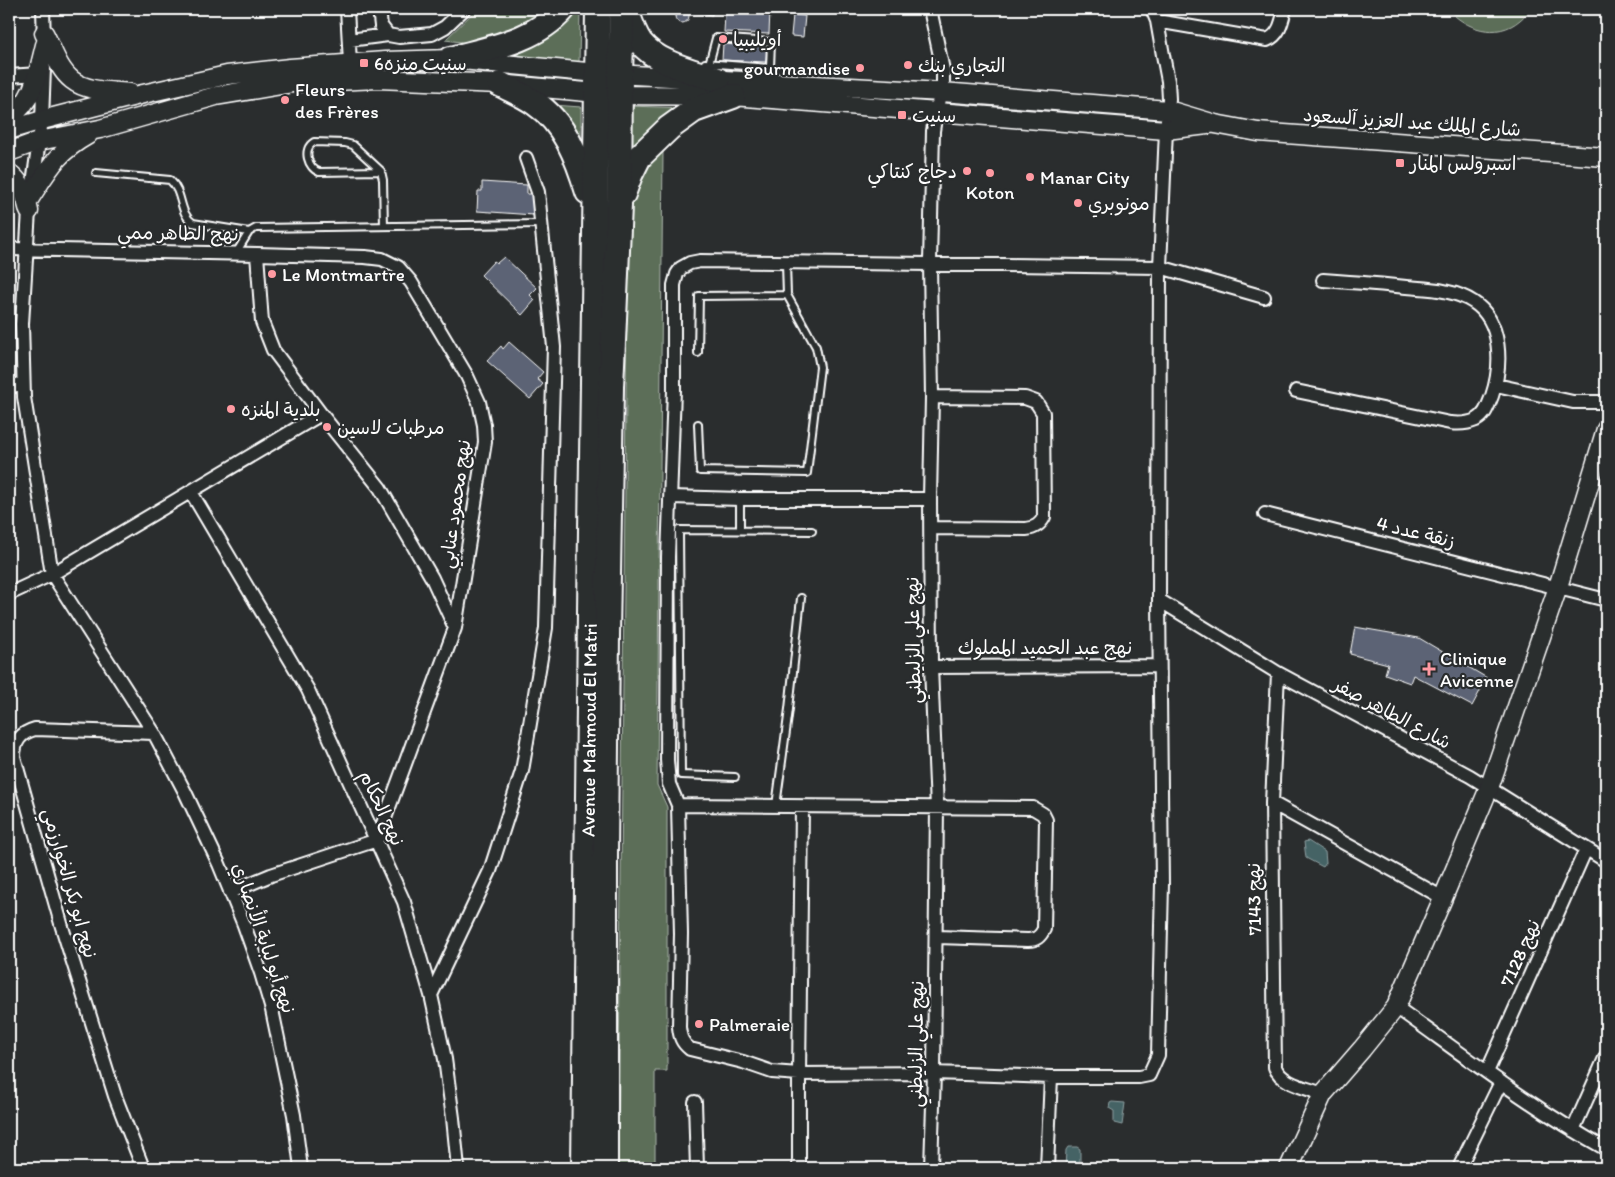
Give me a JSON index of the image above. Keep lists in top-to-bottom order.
{
  "streets": {
    "highway": ["Avenue Mahmoud El Matri"],
    "main road": ["شارع الملك عبد العزيز آلسعود"],
    "street": [
      "نهج الطاهر ممي",
      "نهج محمود عنابي",
      "زنقة عدد 4",
      "نهج علي الزليطني",
      "نهج عبد الحميد المملوك",
      "شارع الطاهر صفر",
      "نهج الحكام",
      "نهج ابو بكر الخوارزمي",
      "نهج 7143",
      "نهج أبو لبابة الأنصاري",
      "نهج 7128"
    ]
  },
  "crossings": [
    ["نهج الطاهر ممي", "نهج محمود عنابي"],
    ["نهج محمود عنابي", "نهج الحكام"],
    ["نهج علي الزليطني", "نهج عبد الحميد المملوك"],
    ["شارع الطاهر صفر", "نهج 7143"],
    ["شارع الطاهر صفر", "نهج 7128"],
    ["نهج ابو بكر الخوارزمي", "نهج أبو لبابة الأنصاري"]
  ],
  "places": {
    "other": [
      "أويليبيا",
      "التجاري بنك",
      "gourmandise",
      "Fleurs des Frères",
      "دجاج كنتاكي",
      "Koton",
      "Manar City",
      "مونوبري",
      "Le Montmartre",
      "بلدية المنزه",
      "مرطبات لاسين",
      "Palmeraie"
    ],
    "transit": ["سنيت منزه6", "سنيت", "اسبرولس المنار"],
    "health": ["Clinique Avicenne"]
  }
}
